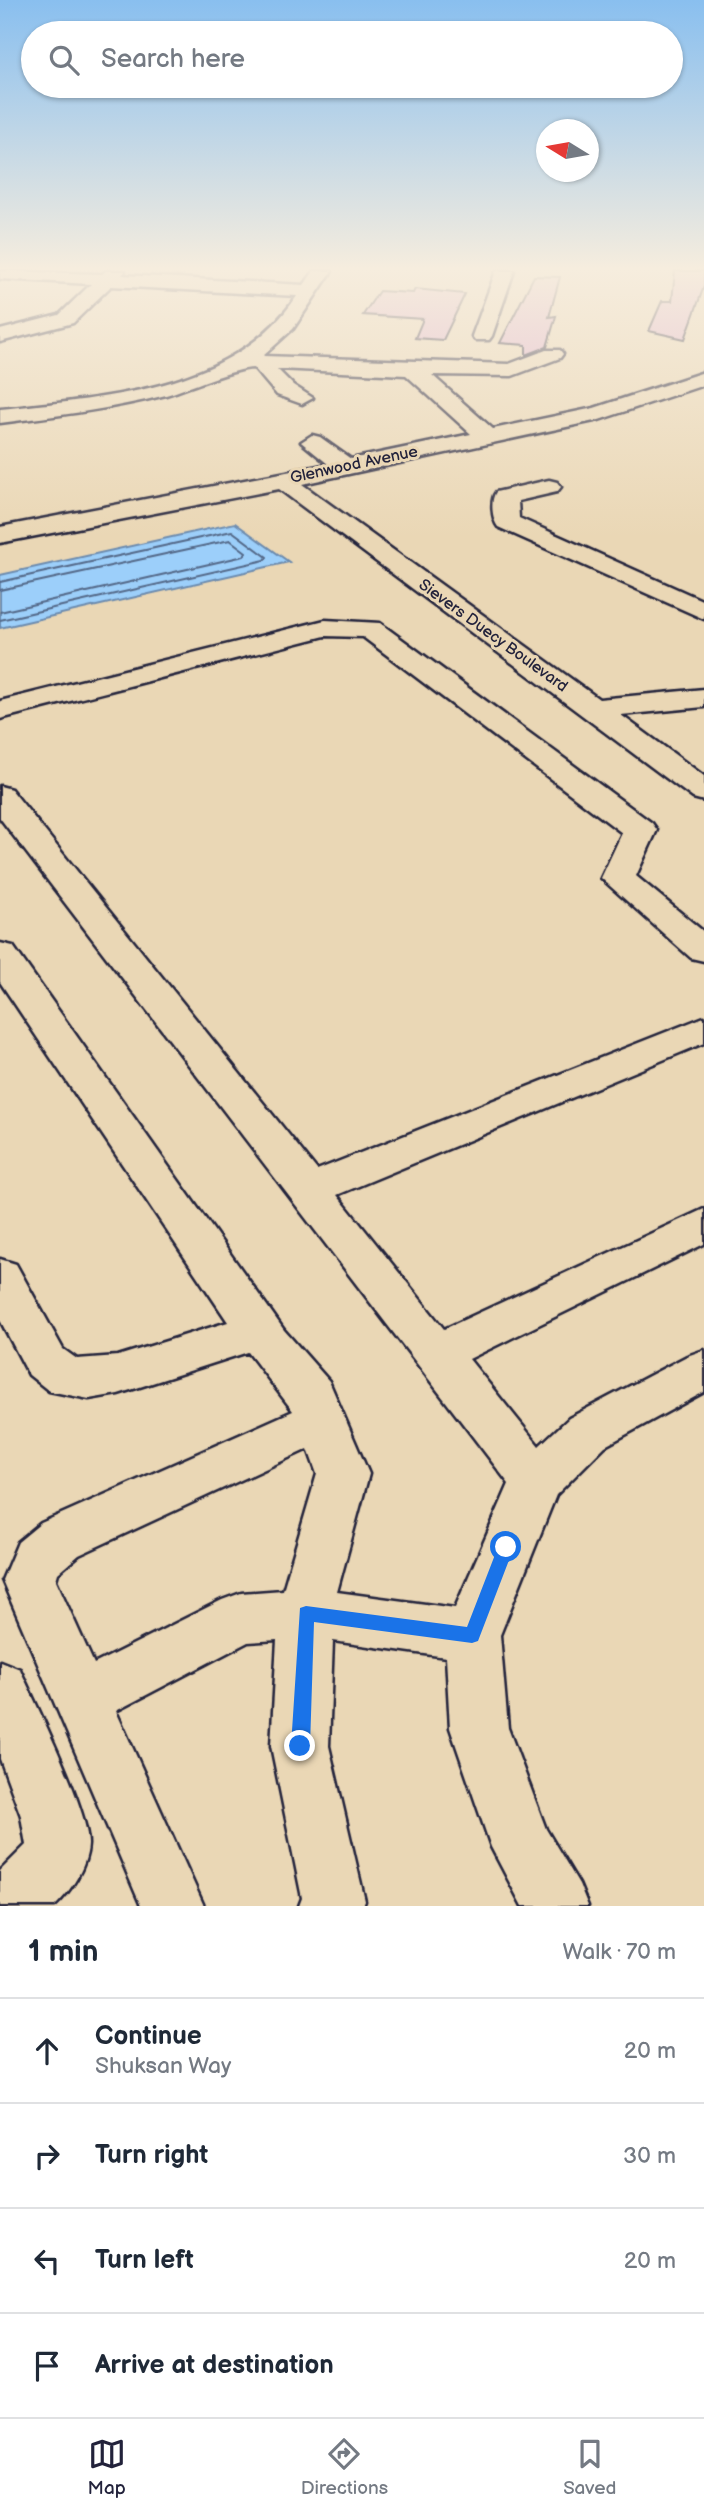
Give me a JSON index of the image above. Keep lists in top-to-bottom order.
{
  "streets": {
    "street": ["Glenwood Avenue", "Sievers Duecy Boulevard"]
  },
  "crossings": [
    ["Glenwood Avenue", "Sievers Duecy Boulevard"]
  ],
  "north": "left",
  "page": {
    "search": "Search here",
    "heading": ["1 min", "Walk · 70 m"],
    "list": [
      ["Continue", "Shuksan Way", "20 m"],
      ["Turn right", "30 m"],
      ["Turn left", "20 m"],
      "Arrive at destination"
    ],
    "nav": ["Map", "Directions", "Saved"]
  }
}
